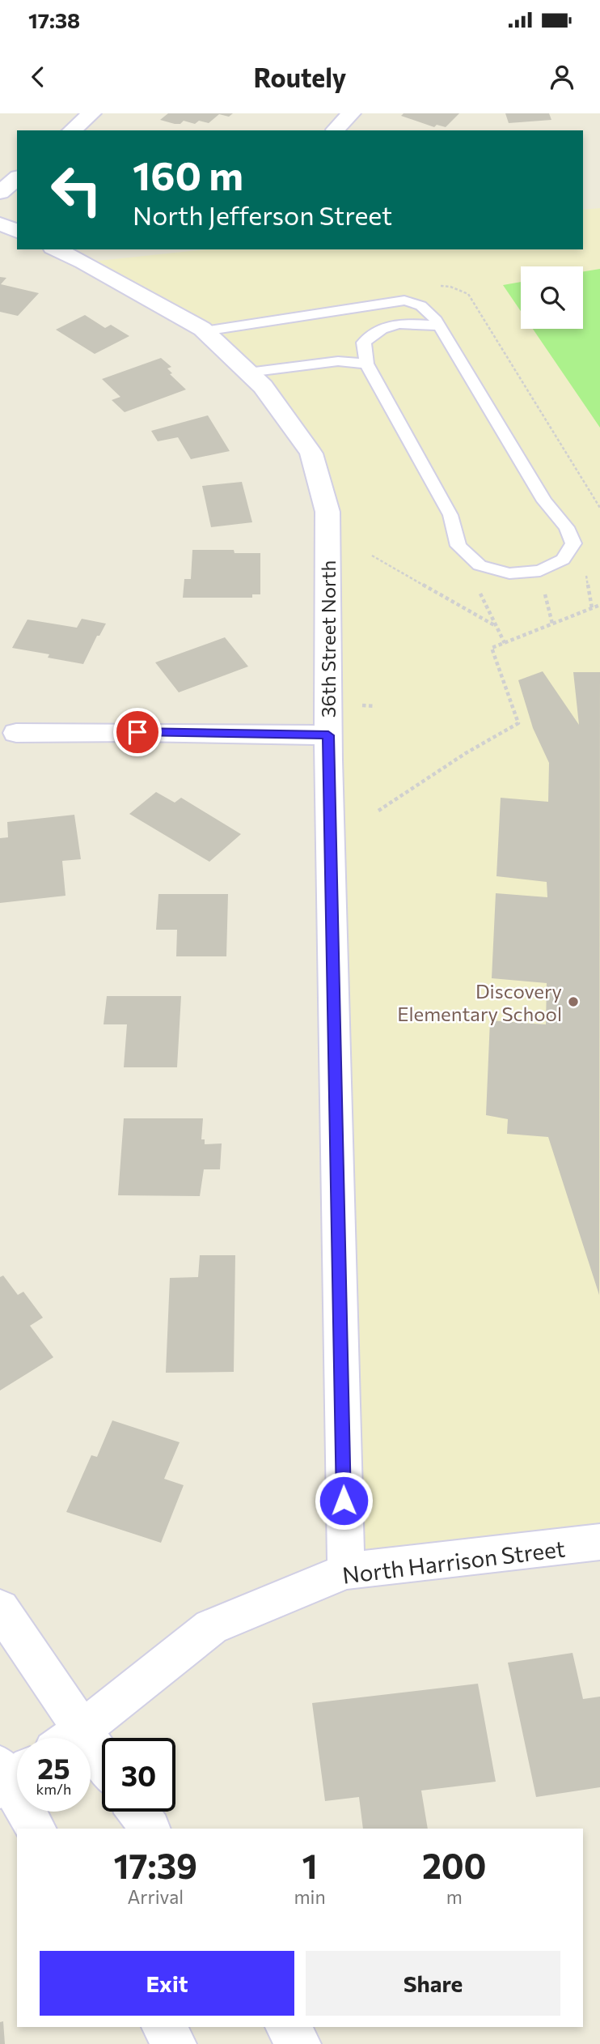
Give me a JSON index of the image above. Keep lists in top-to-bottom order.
{
  "streets": {
    "street": ["36th Street North", "North Harrison Street"]
  },
  "crossings": [
    ["36th Street North", "North Harrison Street"]
  ],
  "places": ["Discovery Elementary School"],
  "page": {
    "status": "17:38",
    "header": "Routely",
    "turn": ["160 m", "North Jefferson Street"],
    "speed": "25 km/h",
    "limit": "30",
    "eta": [
      "17:39",
      "Arrival",
      "1",
      "min",
      "200",
      "m"
    ],
    "buttons": ["Exit", "Share"]
  }
}
